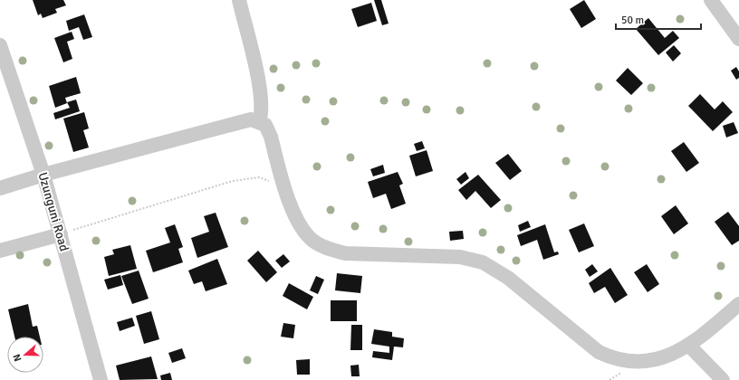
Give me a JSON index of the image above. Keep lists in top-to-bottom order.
{
  "streets": {
    "street": ["Uzunguni Road"]
  },
  "scale_bar": "50 m",
  "north": "left"
}
